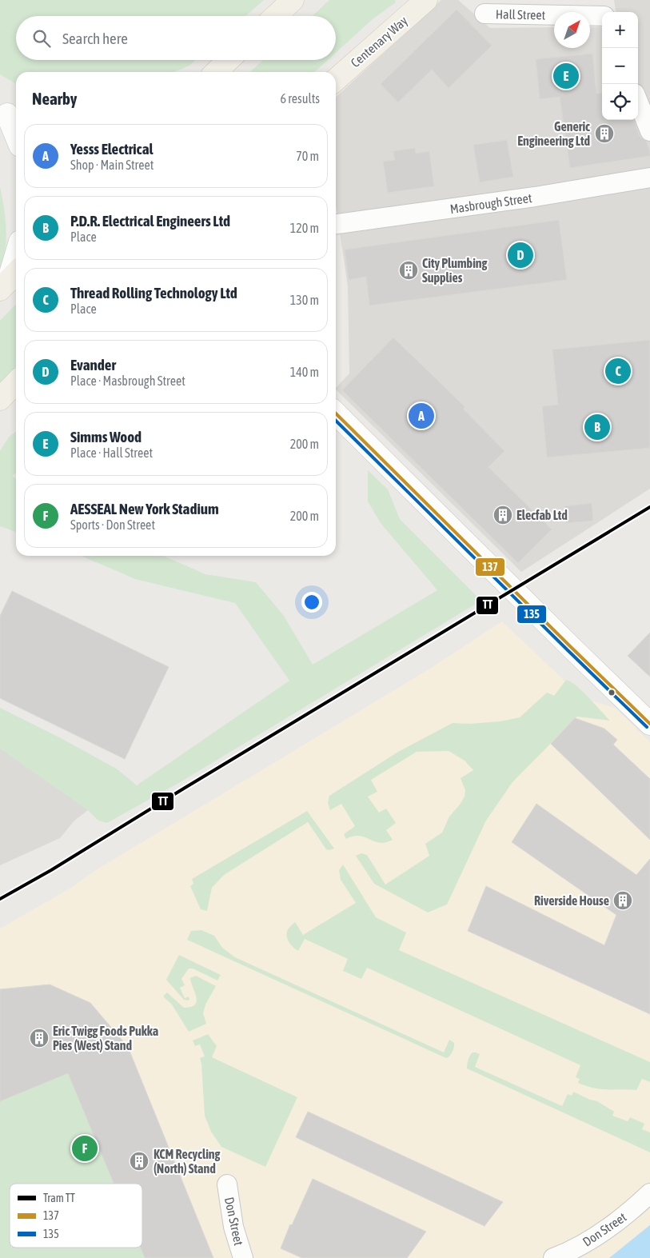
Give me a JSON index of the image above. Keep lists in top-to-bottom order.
{
  "streets": {
    "main road": ["Centenary Way"],
    "street": ["Hall Street", "Masbrough Street", "Don Street"]
  },
  "places": {
    "building": [
      "Generic Engineering Ltd",
      "City Plumbing Supplies",
      "Elecfab Ltd",
      "Riverside House",
      "Eric Twigg Foods Pukka Pies (West) Stand",
      "KCM Recycling (North) Stand"
    ]
  },
  "lines": ["transit line 137", "transit line 135", "tram line TT"],
  "legend": ["Tram TT", "137", "135"],
  "north": "top right",
  "page": {
    "map_buttons": ["+", "−"],
    "search": "Search here",
    "pins": [
      "E",
      "D",
      "C",
      "A",
      "B",
      "F"
    ],
    "heading": ["Nearby", "6 results"],
    "list": [
      {
        "mark": "A",
        "name": "Yesss Electrical",
        "note": "Shop · Main Street",
        "value": "70 m"
      },
      {
        "mark": "B",
        "name": "P.D.R. Electrical Engineers Ltd",
        "note": "Place",
        "value": "120 m"
      },
      {
        "mark": "C",
        "name": "Thread Rolling Technology Ltd",
        "note": "Place",
        "value": "130 m"
      },
      {
        "mark": "D",
        "name": "Evander",
        "note": "Place · Masbrough Street",
        "value": "140 m"
      },
      {
        "mark": "E",
        "name": "Simms Wood",
        "note": "Place · Hall Street",
        "value": "200 m"
      },
      {
        "mark": "F",
        "name": "AESSEAL New York Stadium",
        "note": "Sports · Don Street",
        "value": "200 m"
      }
    ]
  }
}
